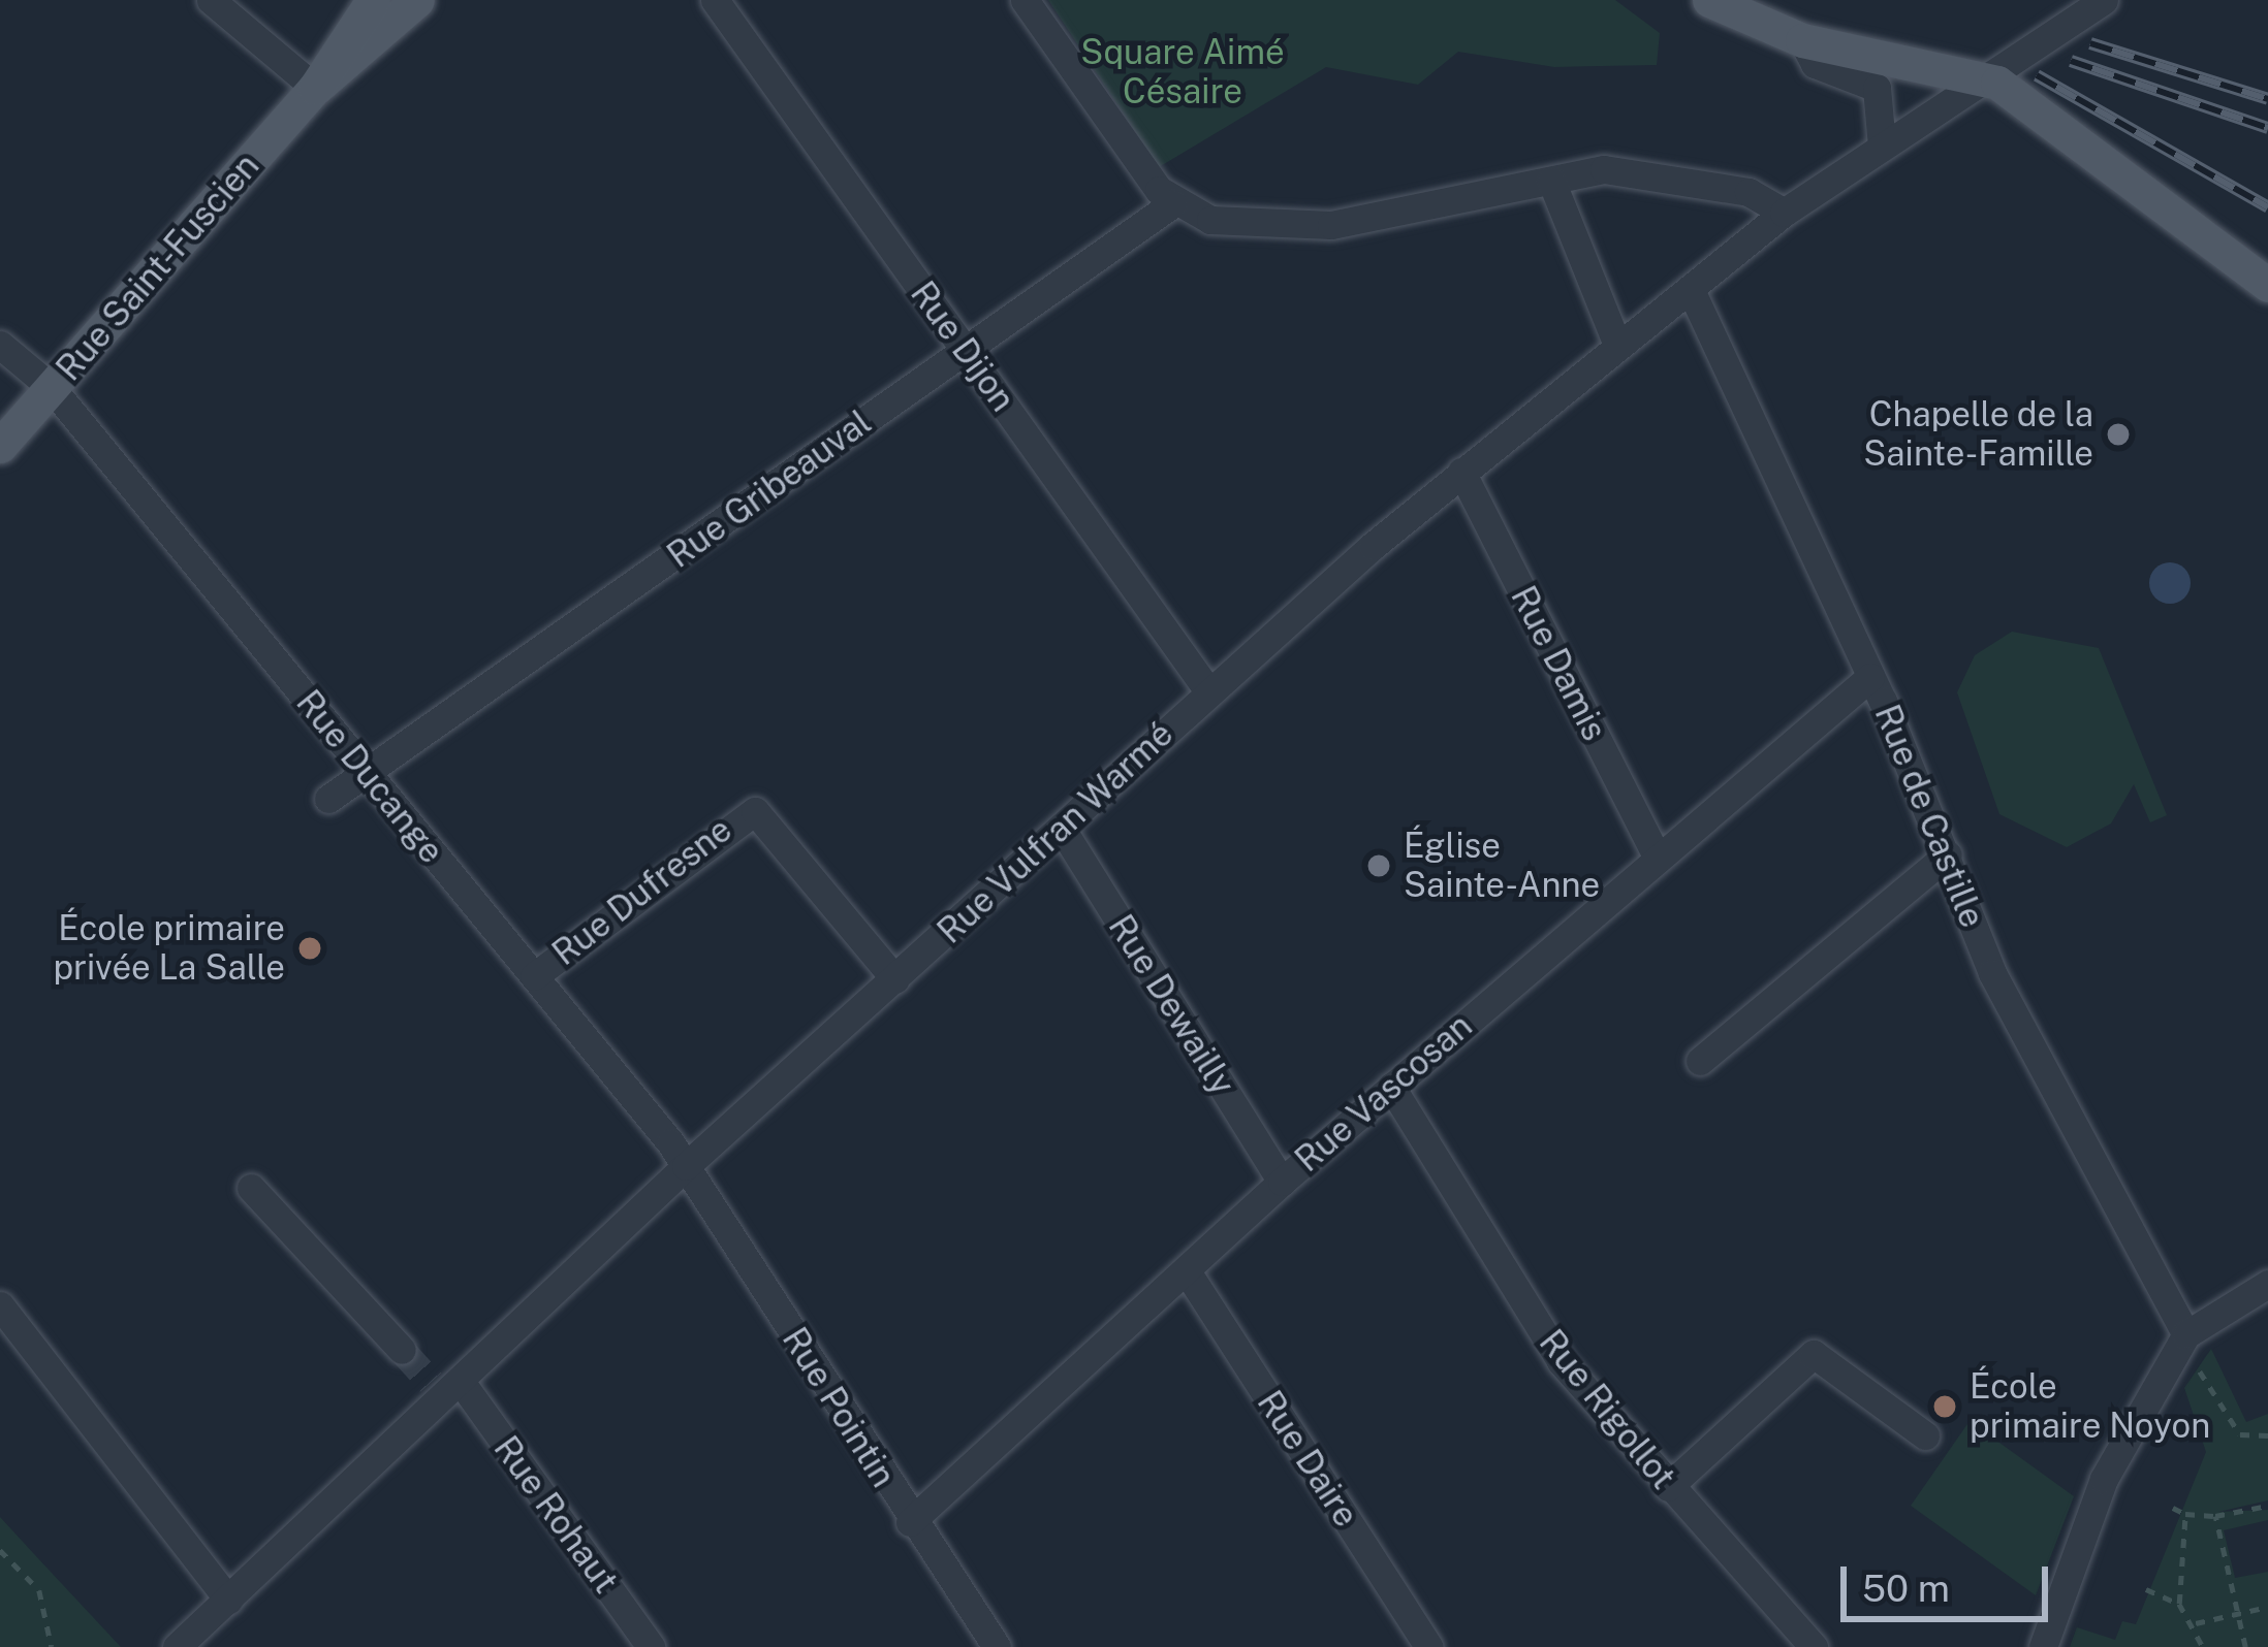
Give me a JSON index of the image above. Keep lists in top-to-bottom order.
{
  "streets": {
    "main road": ["Rue Saint-Fuscien"],
    "street": [
      "Rue Dijon",
      "Rue Gribeauval",
      "Rue Damis",
      "Rue Ducange",
      "Rue de Castille",
      "Rue Vulfran Warmé",
      "Rue Dufresne",
      "Rue Dewailly",
      "Rue Vascosan",
      "Rue Pointin",
      "Rue Rigollot",
      "Rue Daire",
      "Rue Rohaut"
    ]
  },
  "crossings": [
    ["Rue Saint-Fuscien", "Rue Ducange"],
    ["Rue Dijon", "Rue Gribeauval"],
    ["Rue Dijon", "Rue Vulfran Warmé"],
    ["Rue Gribeauval", "Rue Ducange"],
    ["Rue Damis", "Rue Vulfran Warmé"],
    ["Rue Damis", "Rue Vascosan"],
    ["Rue Ducange", "Rue Vulfran Warmé"],
    ["Rue Ducange", "Rue Dufresne"],
    ["Rue Ducange", "Rue Pointin"],
    ["Rue de Castille", "Rue Vulfran Warmé"],
    ["Rue de Castille", "Rue Vascosan"],
    ["Rue Vulfran Warmé", "Rue Dufresne"],
    ["Rue Vulfran Warmé", "Rue Dewailly"],
    ["Rue Vulfran Warmé", "Rue Pointin"],
    ["Rue Vulfran Warmé", "Rue Rohaut"],
    ["Rue Dewailly", "Rue Vascosan"],
    ["Rue Vascosan", "Rue Pointin"],
    ["Rue Vascosan", "Rue Rigollot"],
    ["Rue Vascosan", "Rue Daire"]
  ],
  "parks": ["Square Aimé Césaire"],
  "places": [
    "Chapelle de la Sainte-Famille",
    "Église Sainte-Anne",
    "École primaire privée La Salle",
    "École primaire Noyon"
  ],
  "scale_bar": "50 m"
}
